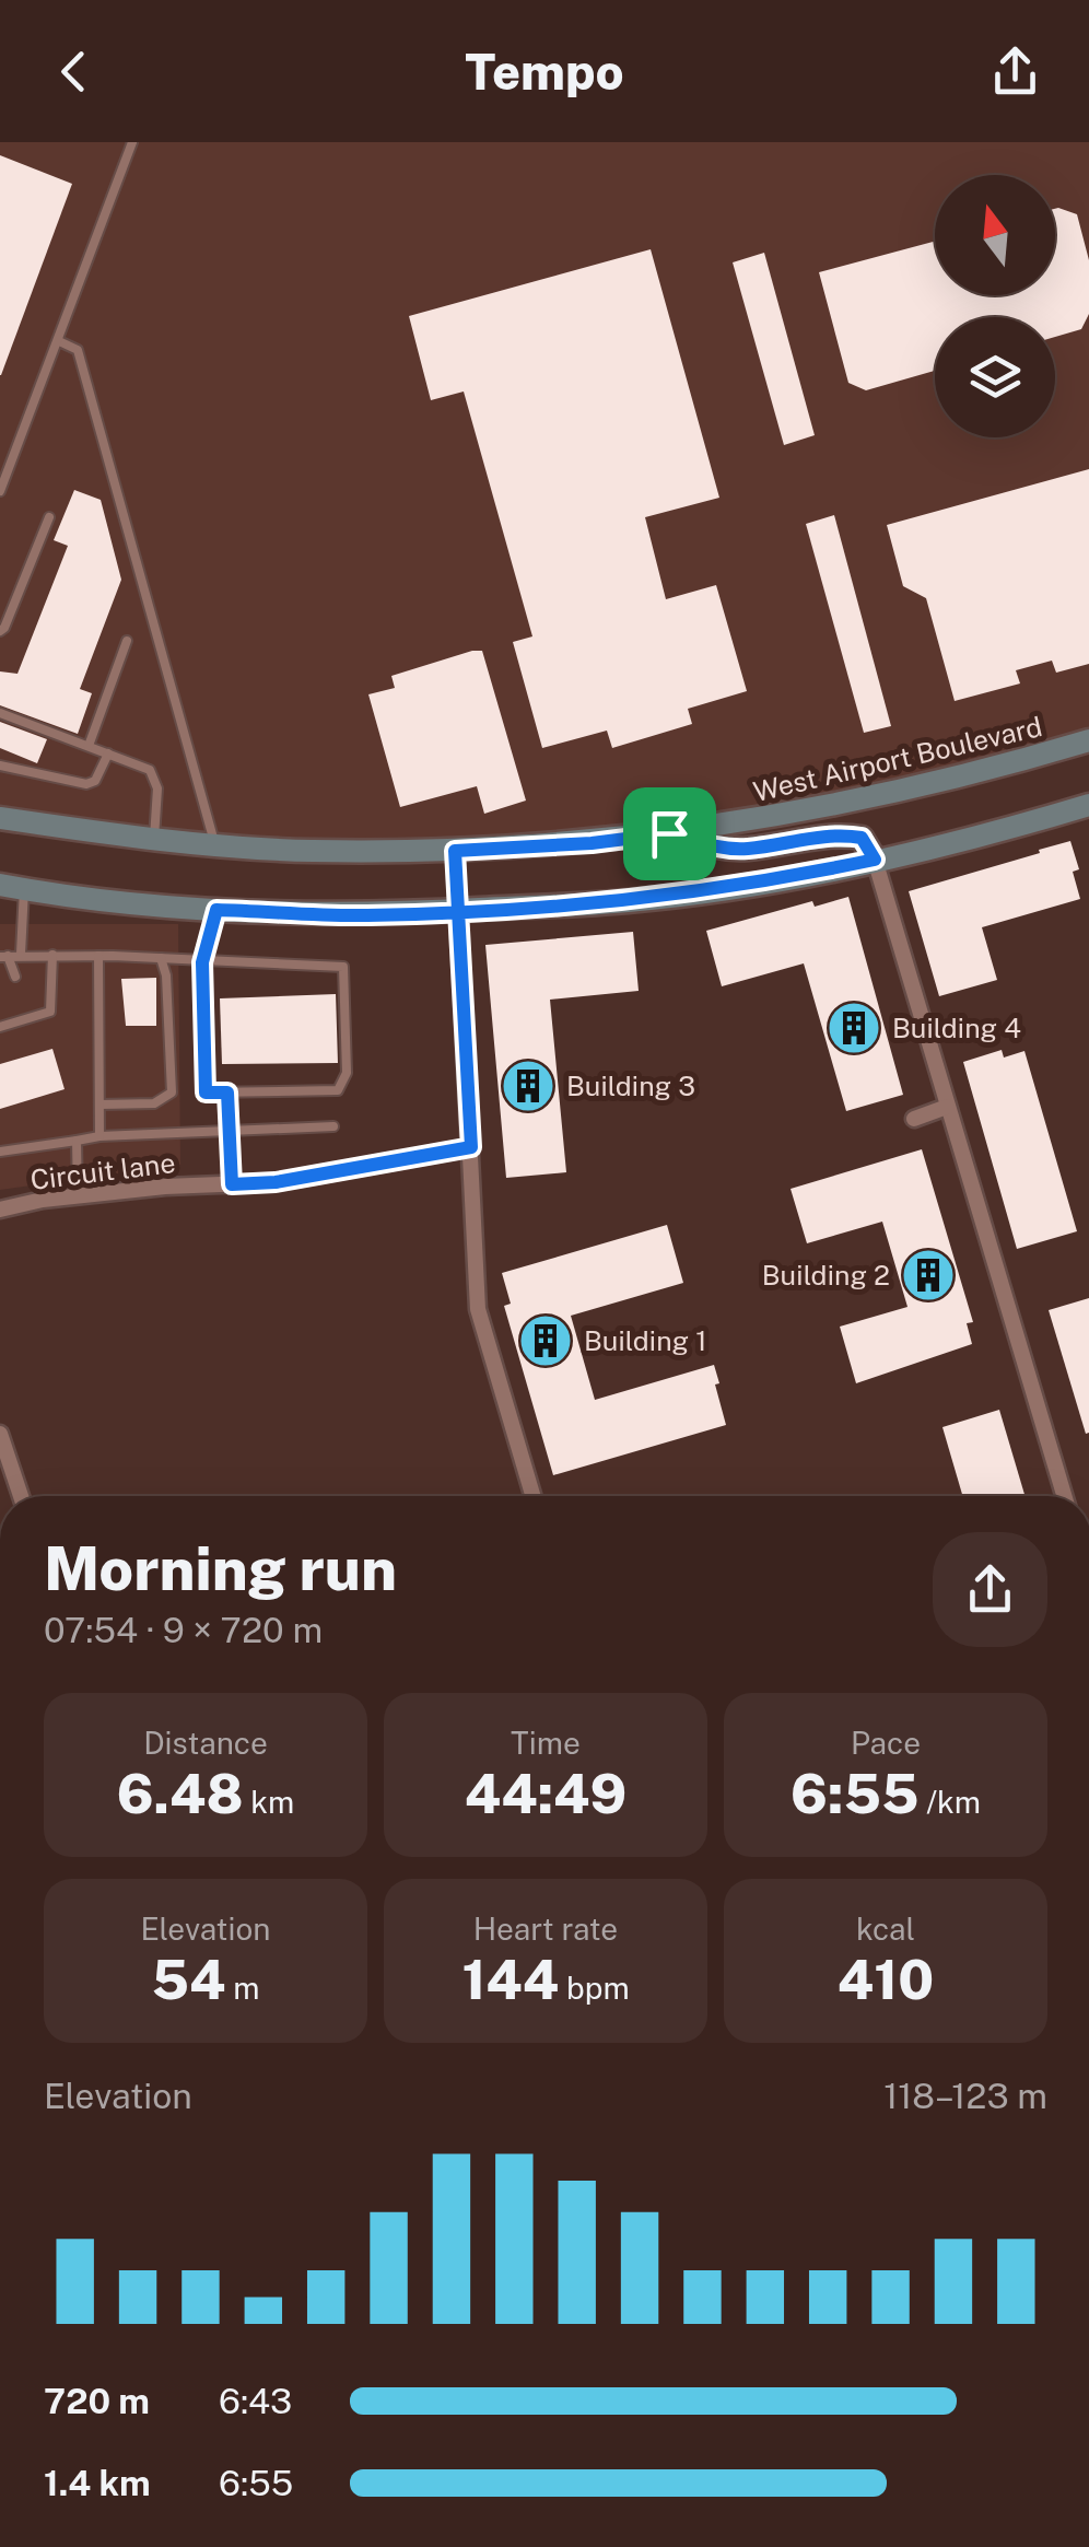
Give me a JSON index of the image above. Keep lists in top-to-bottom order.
{
  "streets": {
    "main road": ["West Airport Boulevard"],
    "street": ["Circuit lane"]
  },
  "places": {
    "building": [
      "Building 4",
      "Building 3",
      "Building 2",
      "Building 1"
    ]
  },
  "north": "top",
  "page": {
    "header": "Tempo",
    "heading": ["Morning run", "07:54 · 9 × 720 m"],
    "stats": [
      ["Distance", "6.48 km"],
      ["Time", "44:49"],
      ["Pace", "6:55 /km"],
      ["Elevation", "54 m"],
      ["Heart rate", "144 bpm"],
      ["kcal", "410"]
    ],
    "chart": ["Elevation", "118–123 m"],
    "list": [
      {
        "name": "720 m",
        "note": "6:43"
      },
      {
        "name": "1.4 km",
        "note": "6:55"
      }
    ]
  }
}
